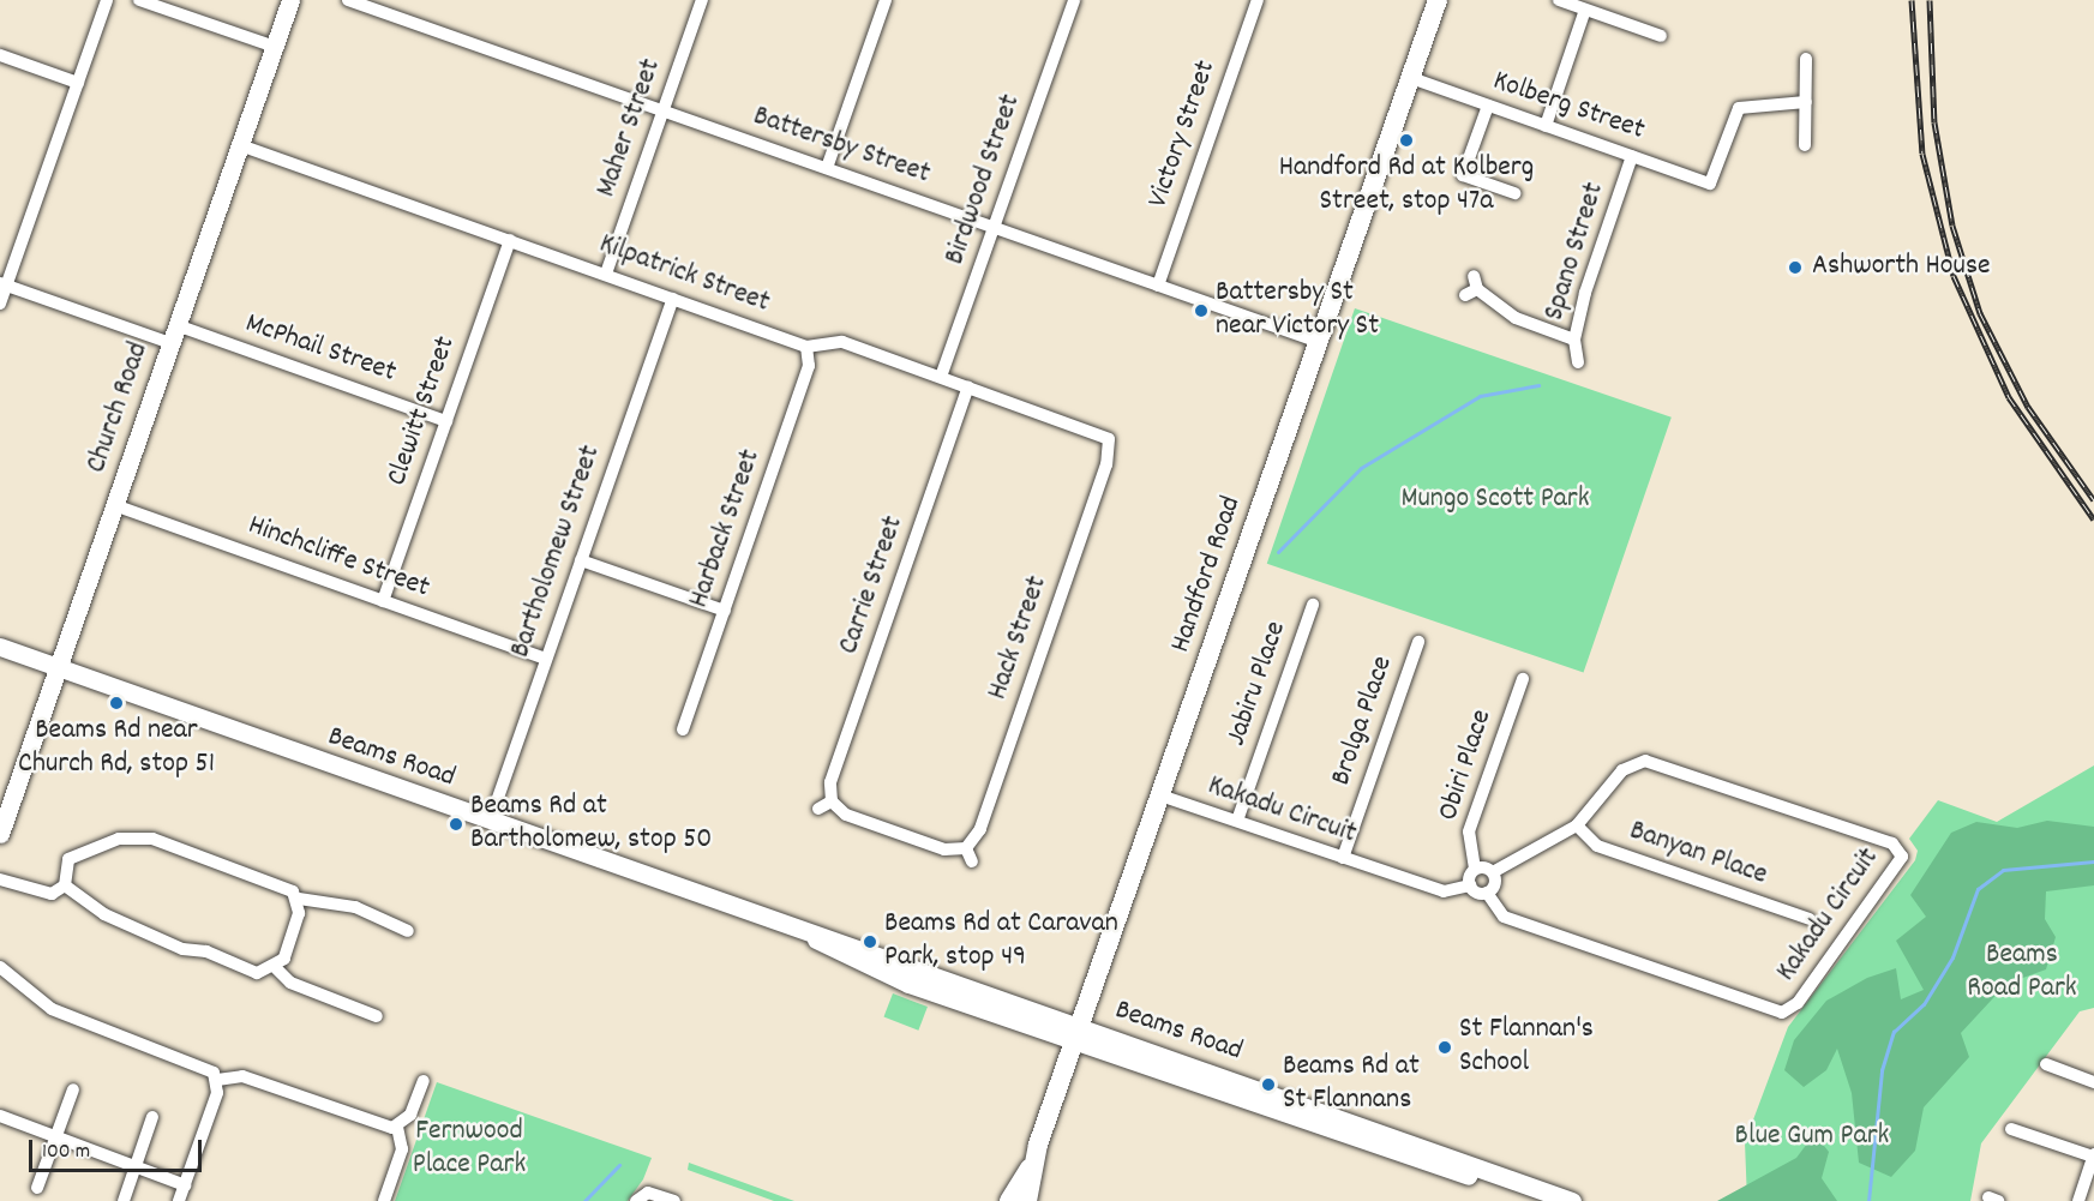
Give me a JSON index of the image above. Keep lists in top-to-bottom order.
{
  "streets": {
    "main road": ["Church Road", "Handford Road", "Beams Road"],
    "street": [
      "Kolberg Street",
      "Maher Street",
      "Victory Street",
      "Battersby Street",
      "Birdwood Street",
      "Spano Street",
      "Kilpatrick Street",
      "McPhail Street",
      "Clewitt Street",
      "Harback Street",
      "Bartholomew Street",
      "Hinchcliffe Street",
      "Carrie Street",
      "Hack Street",
      "Jabiru Place",
      "Brolga Place",
      "Obiri Place",
      "Kakadu Circuit",
      "Banyan Place"
    ]
  },
  "crossings": [
    ["Kolberg Street", "Spano Street"],
    ["Kolberg Street", "Handford Road"],
    ["Maher Street", "Battersby Street"],
    ["Maher Street", "Kilpatrick Street"],
    ["Victory Street", "Battersby Street"],
    ["Battersby Street", "Birdwood Street"],
    ["Battersby Street", "Handford Road"],
    ["Birdwood Street", "Kilpatrick Street"],
    ["Kilpatrick Street", "Church Road"],
    ["Kilpatrick Street", "Clewitt Street"],
    ["Kilpatrick Street", "Harback Street"],
    ["Kilpatrick Street", "Bartholomew Street"],
    ["Kilpatrick Street", "Carrie Street"],
    ["Kilpatrick Street", "Hack Street"],
    ["McPhail Street", "Church Road"],
    ["McPhail Street", "Clewitt Street"],
    ["Church Road", "Hinchcliffe Street"],
    ["Church Road", "Beams Road"],
    ["Clewitt Street", "Hinchcliffe Street"],
    ["Bartholomew Street", "Hinchcliffe Street"],
    ["Bartholomew Street", "Beams Road"],
    ["Handford Road", "Beams Road"],
    ["Handford Road", "Kakadu Circuit"],
    ["Carrie Street", "Hack Street"],
    ["Jabiru Place", "Kakadu Circuit"],
    ["Brolga Place", "Kakadu Circuit"],
    ["Kakadu Circuit", "Banyan Place"]
  ],
  "parks": [
    "Mungo Scott Park",
    "Beams Road Park",
    "Fernwood Place Park",
    "Blue Gum Park"
  ],
  "places": [
    "Handford Rd at Kolberg Street, stop 47a",
    "Ashworth House",
    "Battersby St near Victory St",
    "Beams Rd near Church Rd, stop 51",
    "Beams Rd at Bartholomew, stop 50",
    "Beams Rd at Caravan Park, stop 49",
    "St Flannan's School",
    "Beams Rd at St Flannans"
  ],
  "scale_bar": "100 m"
}
